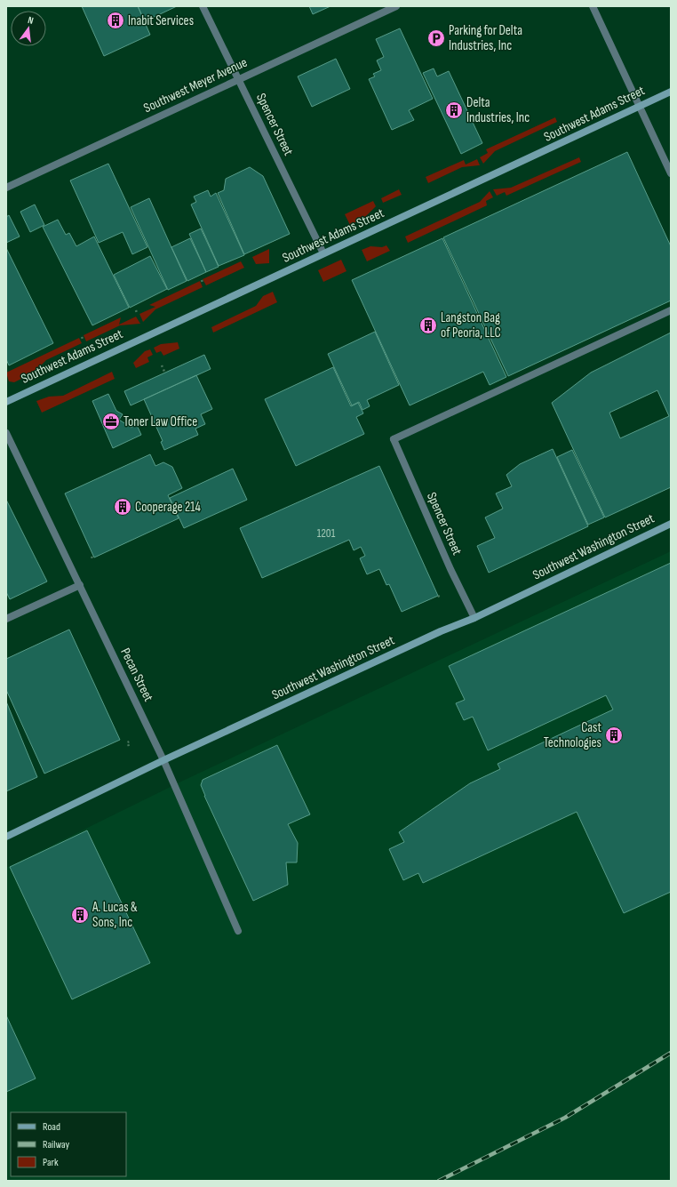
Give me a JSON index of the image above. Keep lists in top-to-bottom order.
{
  "streets": {
    "main road": ["Southwest Adams Street", "Southwest Washington Street"],
    "street": ["Southwest Meyer Avenue", "Spencer Street", "Pecan Street"]
  },
  "crossings": [
    ["Southwest Meyer Avenue", "Spencer Street"],
    ["Southwest Adams Street", "Spencer Street"],
    ["Spencer Street", "Southwest Washington Street"],
    ["Southwest Washington Street", "Pecan Street"]
  ],
  "places": {
    "building": [
      "Inabit Services",
      "Delta Industries, Inc",
      "Langston Bag of Peoria, LLC",
      "Cooperage 214",
      "Cast Technologies",
      "A. Lucas & Sons, Inc"
    ],
    "parking": ["Parking for Delta Industries, Inc"],
    "office": ["Toner Law Office"]
  },
  "house_numbers": ["1201"],
  "legend": ["Road", "Railway", "Park"],
  "north": "top"
}
